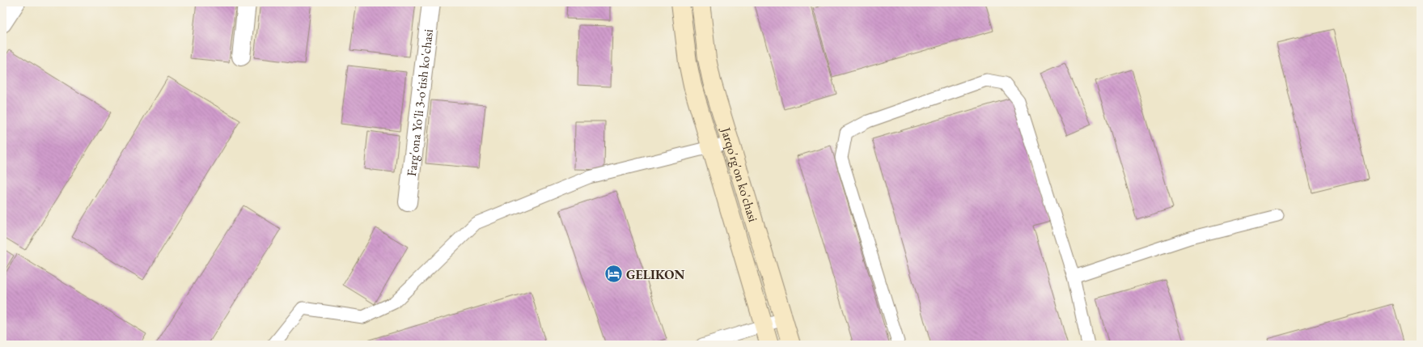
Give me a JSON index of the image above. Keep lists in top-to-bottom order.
{
  "streets": {
    "main road": ["Jarqo'rg'on ko'chasi"],
    "street": ["Farg'ona Yo'li 3-o'tish ko'chasi"]
  },
  "places": {
    "hotel": ["GELIKON"]
  }
}
